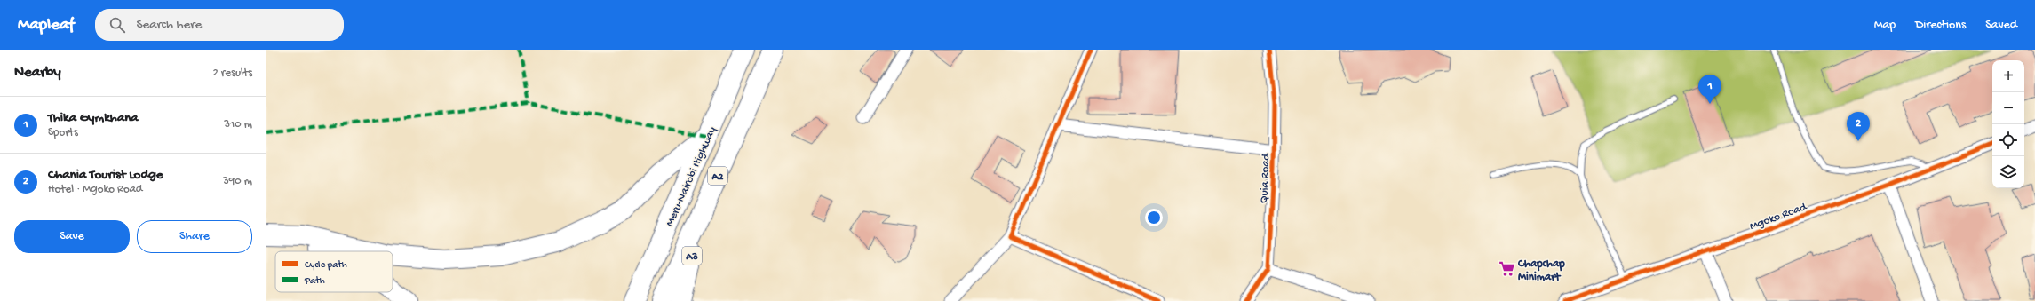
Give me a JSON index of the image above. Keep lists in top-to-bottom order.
{
  "streets": {
    "highway": ["Meru-Nairobi Highway", "A2", "A3"],
    "street": ["Quia Road", "Mgoko Road"]
  },
  "crossings": [
    ["A2", "A3"]
  ],
  "places": {
    "supermarket": ["Chapchap Minimart"]
  },
  "legend": ["Cycle path", "Path"],
  "page": {
    "header": "Mapleaf",
    "search": "Search here",
    "nav": ["Map", "Directions", "Saved"],
    "heading": ["Nearby", "2 results"],
    "map_buttons": ["+", "−"],
    "pins": ["1", "2"],
    "list": [
      {
        "mark": "1",
        "name": "Thika Gymkhana",
        "note": "Sports",
        "value": "310 m"
      },
      {
        "mark": "2",
        "name": "Chania Tourist Lodge",
        "note": "Hotel · Mgoko Road",
        "value": "390 m"
      }
    ],
    "buttons": ["Save", "Share"]
  }
}
